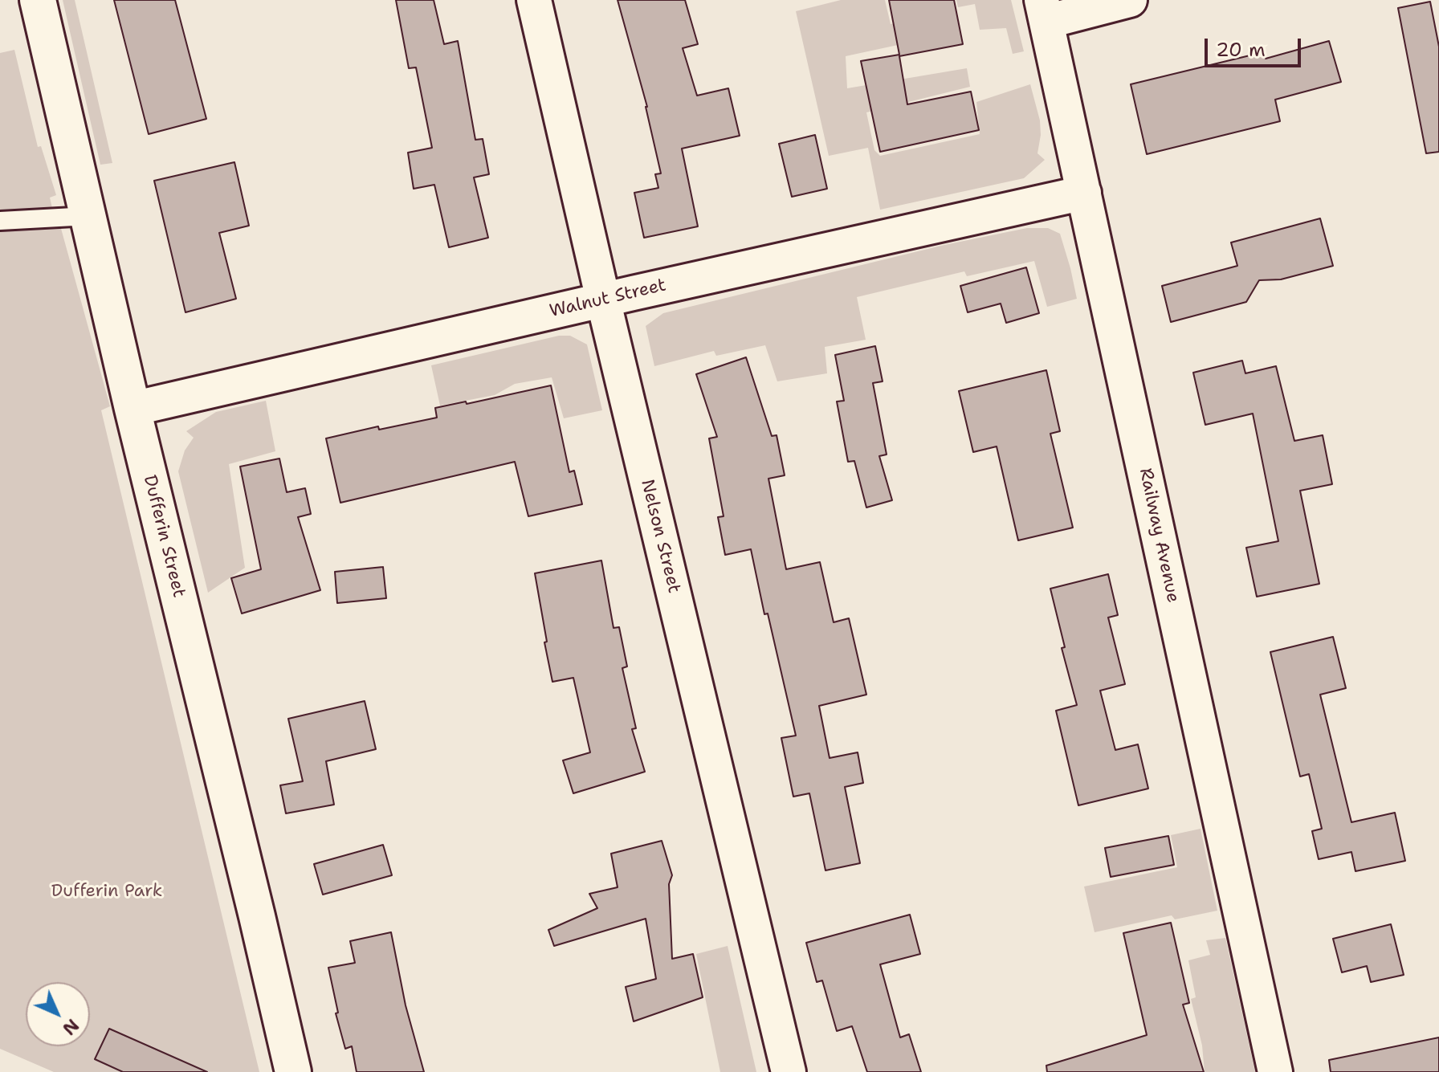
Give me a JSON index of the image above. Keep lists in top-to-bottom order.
{
  "streets": {
    "street": [
      "Walnut Street",
      "Railway Avenue",
      "Dufferin Street",
      "Nelson Street"
    ]
  },
  "crossings": [
    ["Walnut Street", "Railway Avenue"],
    ["Walnut Street", "Dufferin Street"],
    ["Walnut Street", "Nelson Street"]
  ],
  "parks": ["Dufferin Park"],
  "scale_bar": "20 m",
  "north": "bottom right"
}
